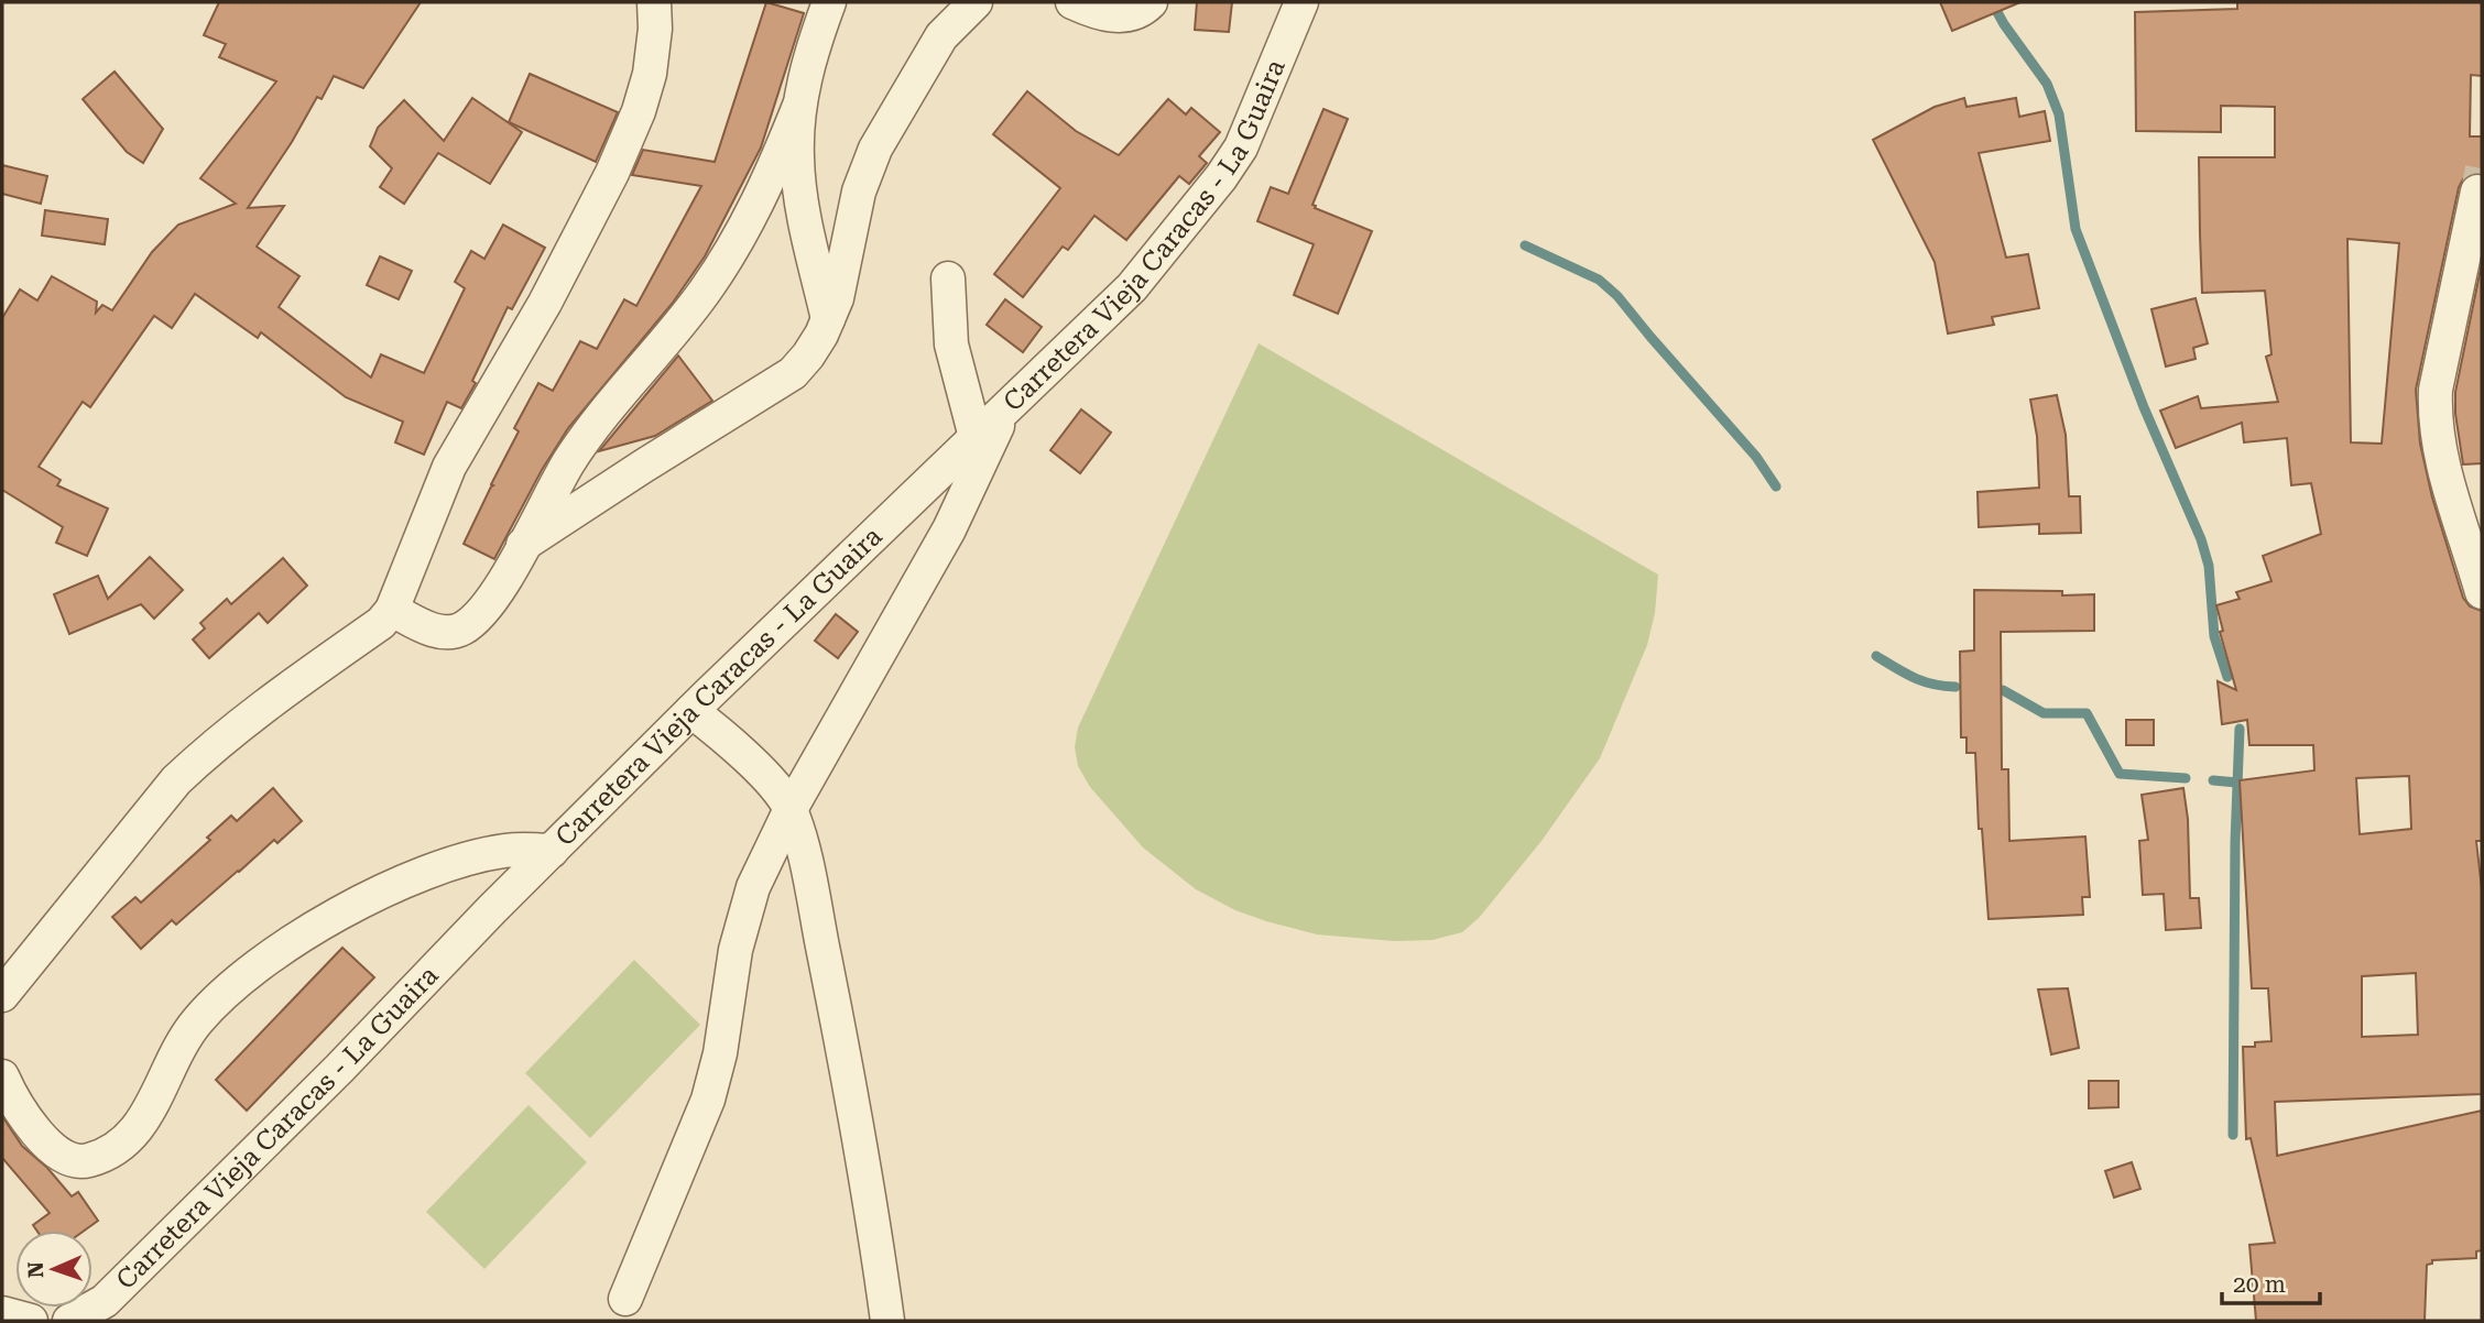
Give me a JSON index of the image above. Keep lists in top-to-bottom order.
{
  "streets": {
    "street": ["Carretera Vieja Caracas - La Guaira"]
  },
  "scale_bar": "20 m",
  "north": "left"
}
